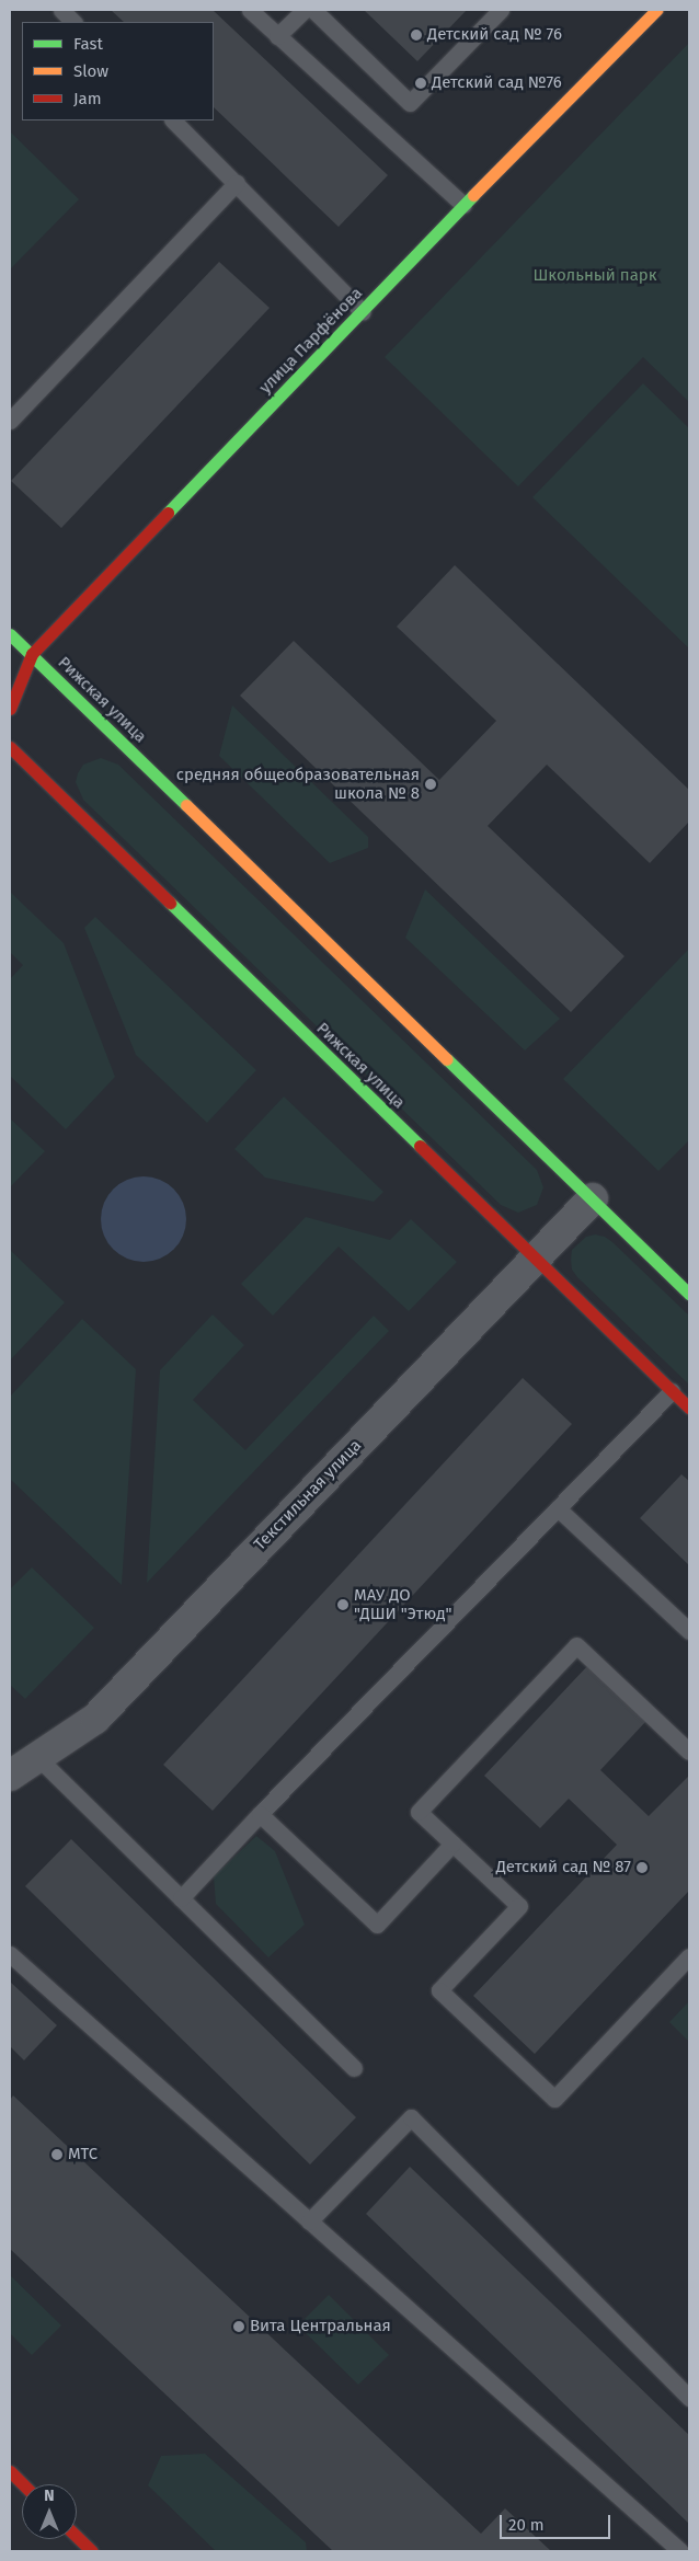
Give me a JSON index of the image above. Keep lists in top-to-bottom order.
{
  "streets": {
    "street": ["улица Парфёнова", "Рижская улица", "Текстильная улица"]
  },
  "crossings": [
    ["улица Парфёнова", "Рижская улица"],
    ["Рижская улица", "Текстильная улица"]
  ],
  "parks": ["Школьный парк"],
  "places": [
    "Детский сад № 76",
    "Детский сад №76",
    "средняя общеобразовательная школа № 8",
    "МАУ ДО \"ДШИ \"Этюд\"",
    "Детский сад № 87",
    "МТС",
    "Вита Центральная"
  ],
  "legend": ["Fast", "Slow", "Jam"],
  "scale_bar": "20 m",
  "north": "top"
}
